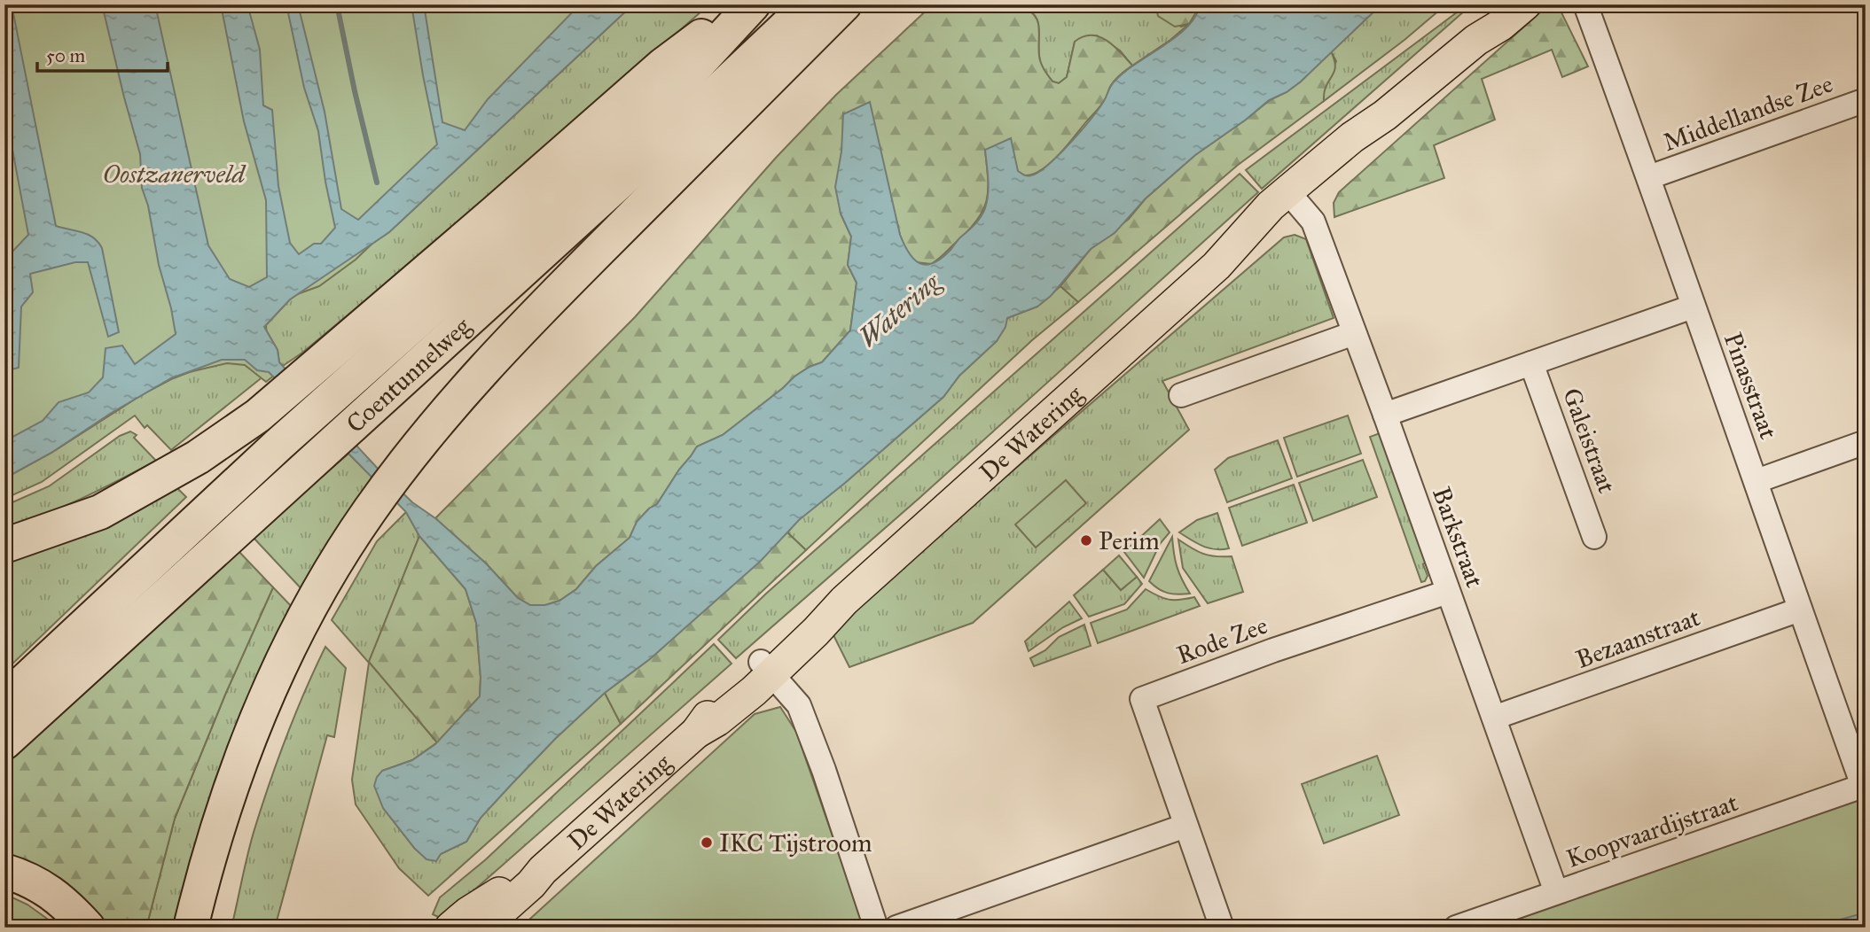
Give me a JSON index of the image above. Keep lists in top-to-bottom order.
{
  "streets": {
    "highway": ["Coentunnelweg"],
    "main road": ["De Watering"],
    "street": [
      "Middellandse Zee",
      "Pinasstraat",
      "Galeistraat",
      "Barkstraat",
      "Bezaanstraat",
      "Rode Zee",
      "Koopvaardijstraat"
    ]
  },
  "crossings": [
    ["Middellandse Zee", "Pinasstraat"],
    ["Pinasstraat", "Galeistraat"],
    ["Pinasstraat", "Bezaanstraat"],
    ["Pinasstraat", "Koopvaardijstraat"],
    ["De Watering", "Barkstraat"],
    ["Galeistraat", "Barkstraat"],
    ["Barkstraat", "Bezaanstraat"],
    ["Barkstraat", "Rode Zee"],
    ["Barkstraat", "Koopvaardijstraat"]
  ],
  "water": ["Watering"],
  "parks": ["Oostzanerveld"],
  "places": ["Perim", "IKC Tijstroom"],
  "scale_bar": "50 m"
}
